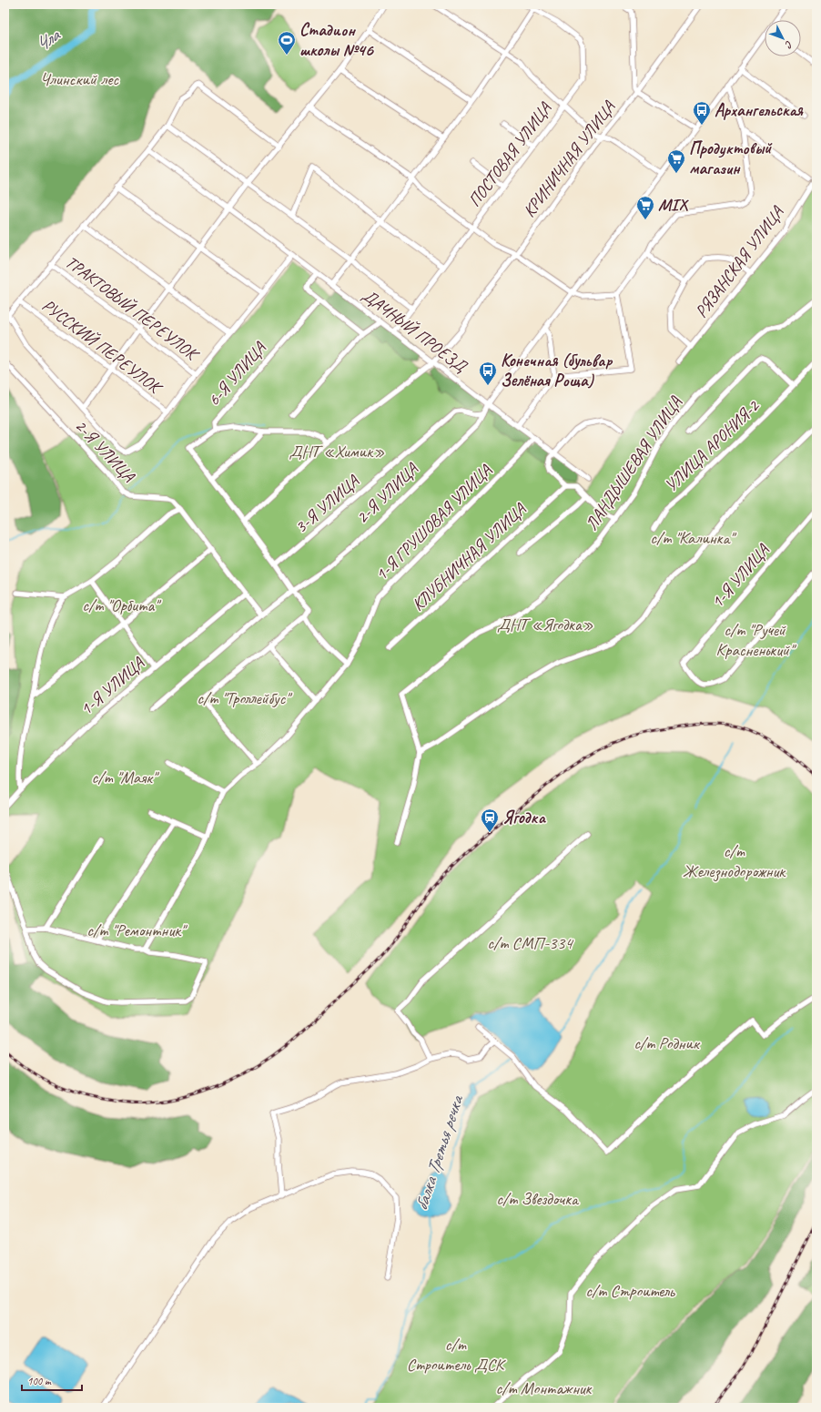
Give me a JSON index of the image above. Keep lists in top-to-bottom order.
{
  "streets": {
    "street": [
      "ПОСТОВАЯ УЛИЦА",
      "КРИНИЧНАЯ УЛИЦА",
      "РЯЗАНСКАЯ УЛИЦА",
      "ТРАКТОВЫЙ ПЕРЕУЛОК",
      "ДАЧНЫЙ ПРОЕЗД",
      "РУССКИЙ ПЕРЕУЛОК",
      "6-Я УЛИЦА",
      "УЛИЦА АРОНИЯ-2",
      "2-Я УЛИЦА",
      "ЛАНДЫШЕВАЯ УЛИЦА",
      "3-Я УЛИЦА",
      "1-Я ГРУШОВАЯ УЛИЦА",
      "КЛУБНИЧНАЯ УЛИЦА",
      "1-Я УЛИЦА"
    ]
  },
  "crossings": [
    ["ПОСТОВАЯ УЛИЦА", "ДАЧНЫЙ ПРОЕЗД"],
    ["КРИНИЧНАЯ УЛИЦА", "ДАЧНЫЙ ПРОЕЗД"],
    ["КРИНИЧНАЯ УЛИЦА", "6-Я УЛИЦА"],
    ["ТРАКТОВЫЙ ПЕРЕУЛОК", "2-Я УЛИЦА"],
    ["ДАЧНЫЙ ПРОЕЗД", "2-Я УЛИЦА"],
    ["ДАЧНЫЙ ПРОЕЗД", "1-Я ГРУШОВАЯ УЛИЦА"],
    ["РУССКИЙ ПЕРЕУЛОК", "2-Я УЛИЦА"],
    ["2-Я УЛИЦА", "3-Я УЛИЦА"],
    ["2-Я УЛИЦА", "1-Я УЛИЦА"]
  ],
  "water": ["Чла", "балка Третья речка"],
  "parks": [
    "Члинский лес",
    "ДНТ «Химик»",
    "с/т \"Калинка\"",
    "с/т \"Орбита\"",
    "ДНТ «Ягодка»",
    "с/т \"Ручей Красненький\"",
    "с/т \"Троллейбус\"",
    "с/т \"Маяк\"",
    "с/т Железнодорожник",
    "с/т \"Ремонтник\"",
    "с/т СМП-334",
    "с/т Родник",
    "с/т Звездочка",
    "с/т Строитель",
    "с/т Строитель ДСК",
    "с/т Монтажник"
  ],
  "places": {
    "sports": ["Стадион школы №46"],
    "bus stop": ["Архангельская", "Конечная (бульвар Зелёная Роща)"],
    "supermarket": ["Продуктовый магазин", "MIX"],
    "station": ["Ягодка"]
  },
  "scale_bar": "100 m",
  "north": "bottom right"
}
